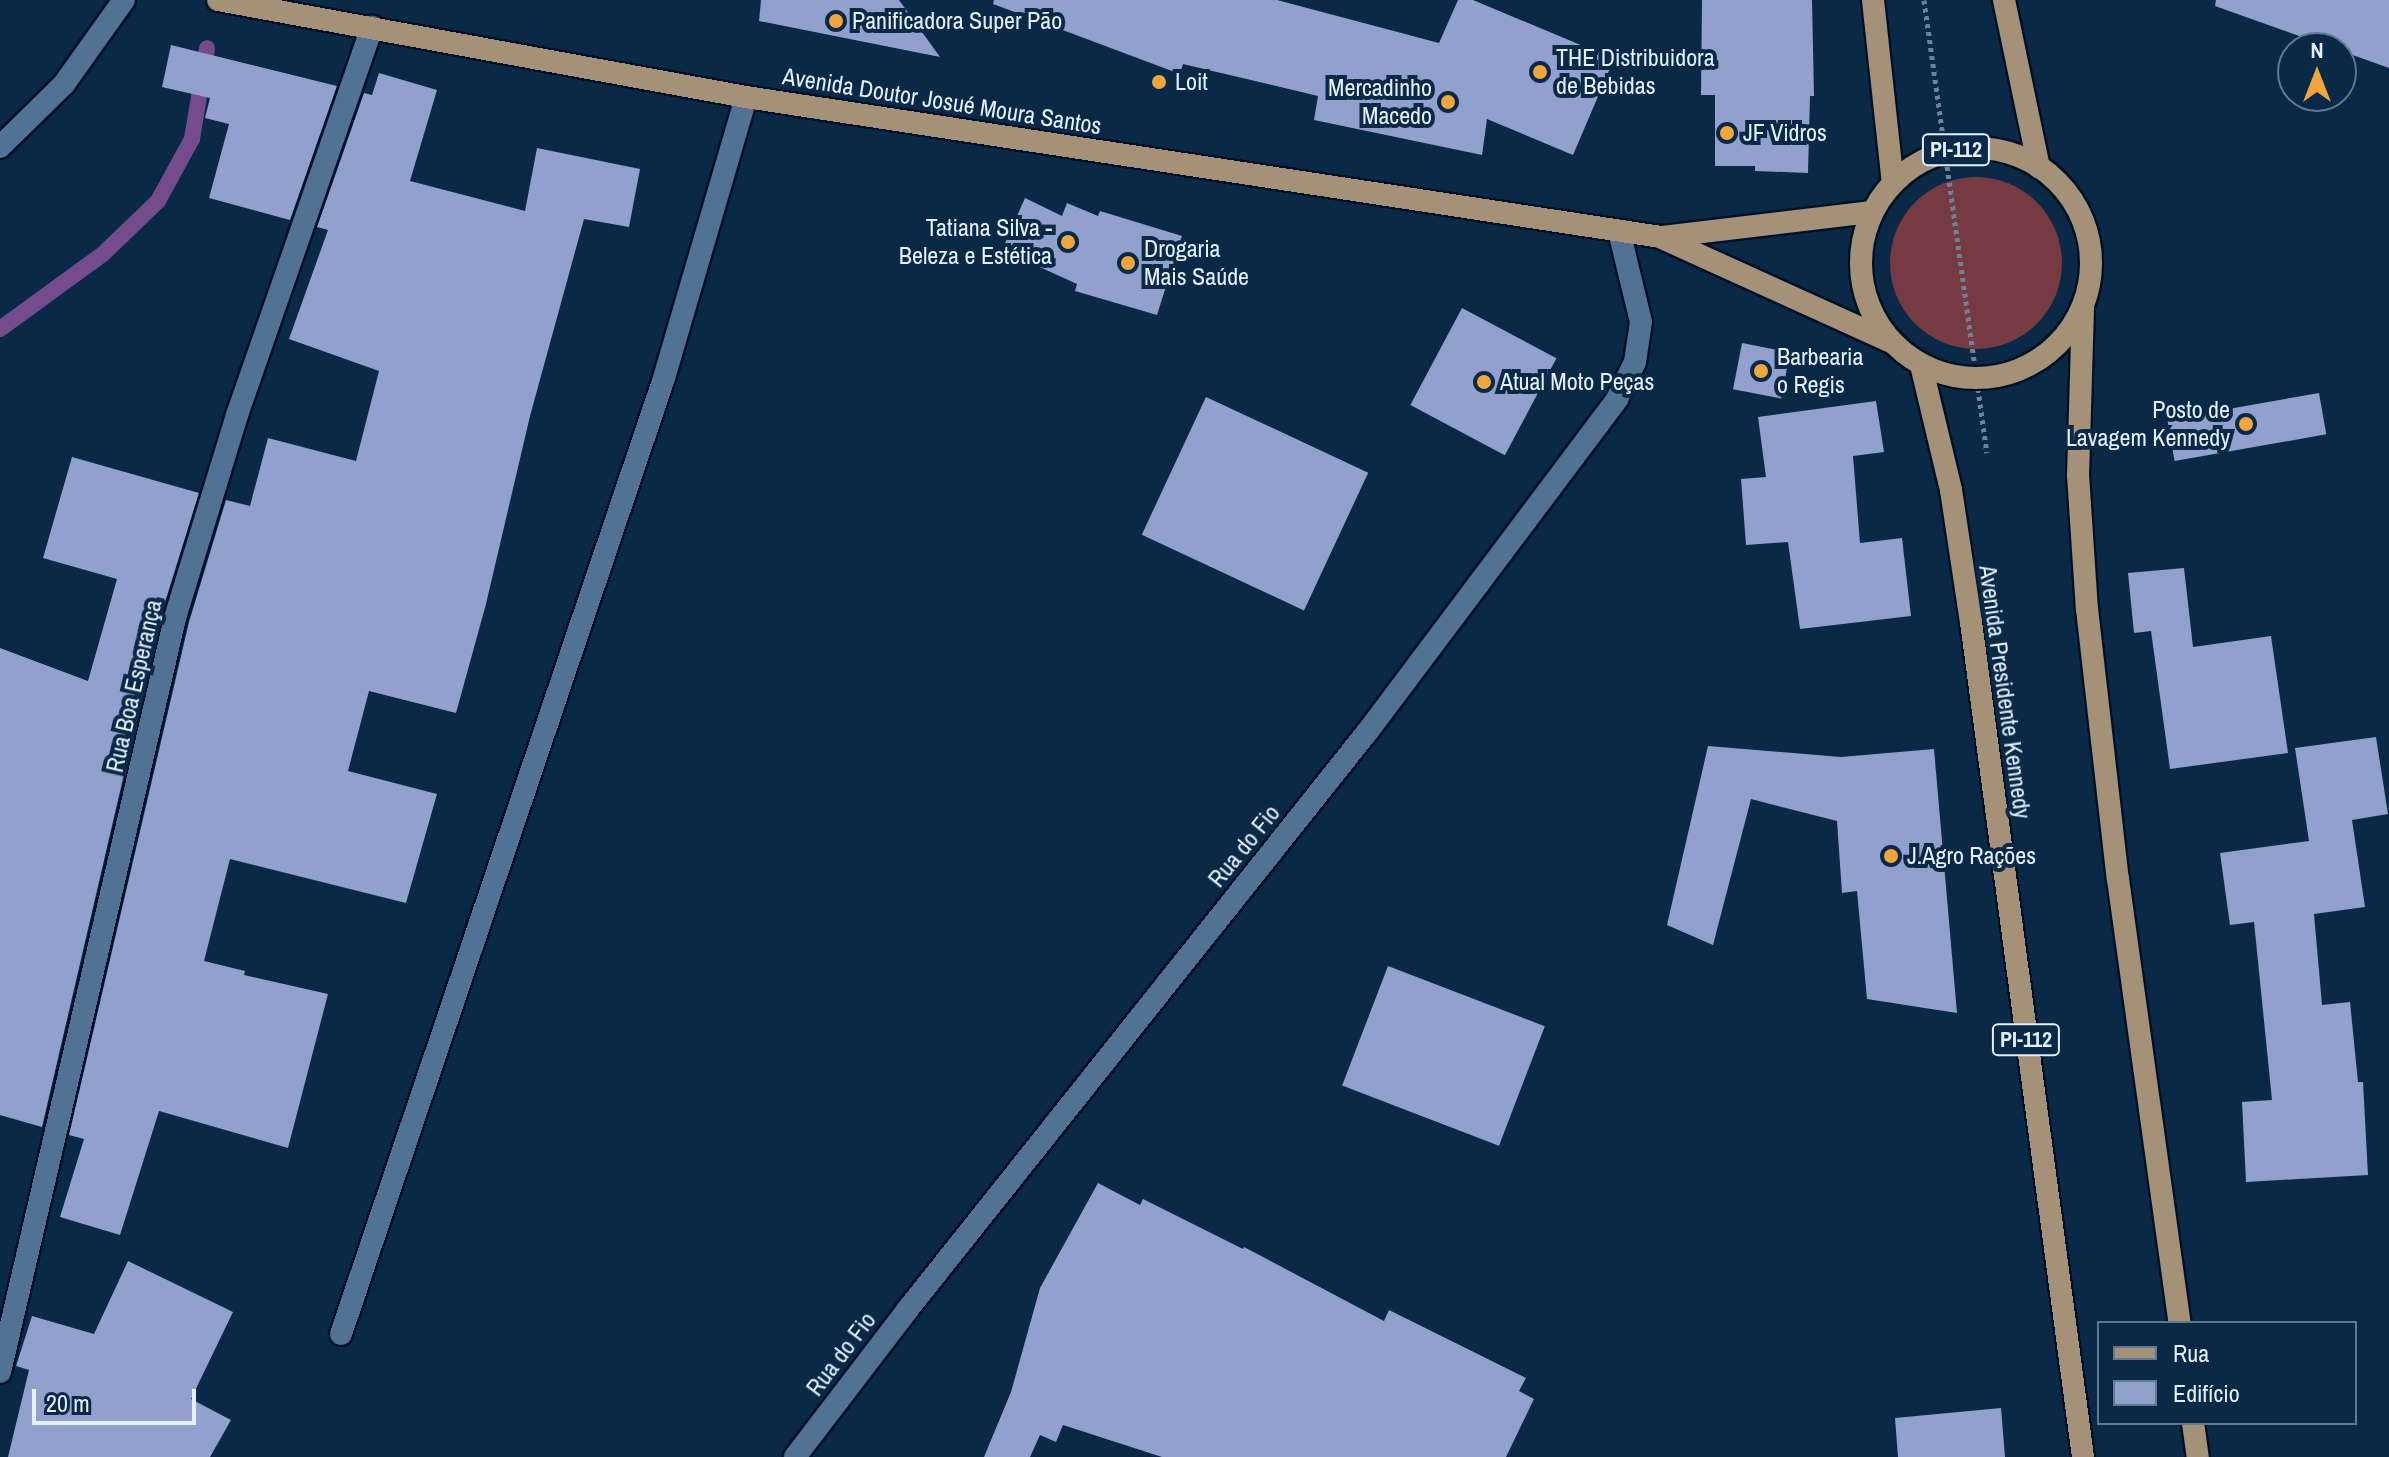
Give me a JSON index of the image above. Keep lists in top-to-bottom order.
{
  "streets": {
    "main road": ["Avenida Doutor Josué Moura Santos", "PI-112", "Avenida Presidente Kennedy"],
    "street": ["Rua Boa Esperança", "Rua do Fio"]
  },
  "crossings": [
    ["Avenida Doutor Josué Moura Santos", "Rua Boa Esperança"],
    ["Avenida Doutor Josué Moura Santos", "Rua do Fio"],
    ["PI-112", "Avenida Presidente Kennedy"]
  ],
  "places": [
    "Panificadora Super Pão",
    "THE Distribuidora de Bebidas",
    "Loit",
    "Mercadinho Macedo",
    "JF Vidros",
    "Tatiana Silva - Beleza e Estética",
    "Drogaria Mais Saúde",
    "Barbearia o Regis",
    "Atual Moto Peças",
    "Posto de Lavagem Kennedy",
    "J.Agro Rações"
  ],
  "legend": ["Rua", "Edifício"],
  "scale_bar": "20 m",
  "north": "top"
}
